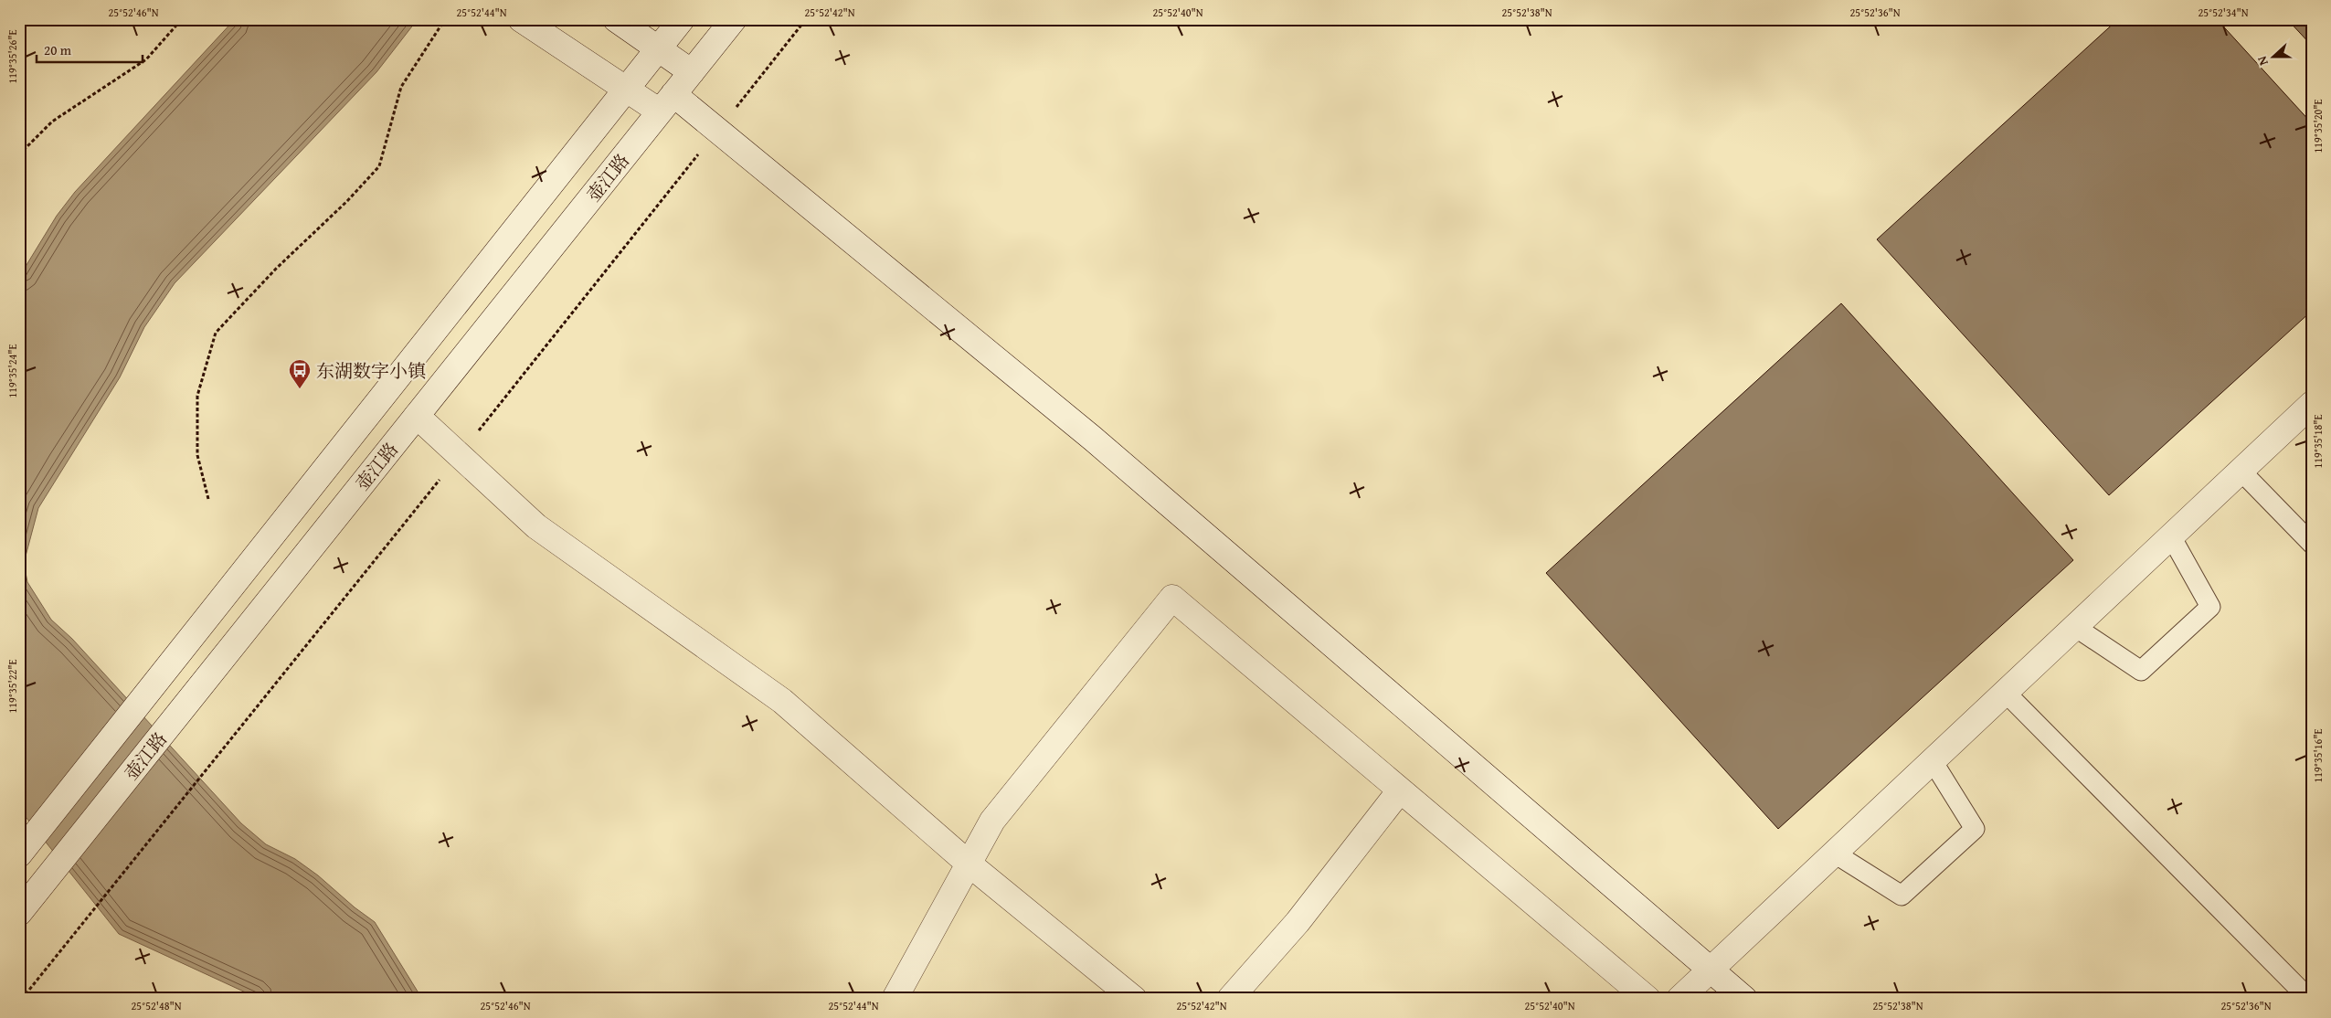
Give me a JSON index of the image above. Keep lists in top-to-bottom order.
{
  "streets": {
    "street": ["壶江路"]
  },
  "places": {
    "bus stop": ["东湖数字小镇"]
  },
  "scale_bar": "20 m",
  "north": "left",
  "coordinates": [
    "25°52'46\"N",
    "25°52'44\"N",
    "25°52'42\"N",
    "25°52'40\"N",
    "25°52'38\"N",
    "25°52'36\"N",
    "25°52'34\"N",
    "119°35'26\"E",
    "119°35'20\"E",
    "119°35'24\"E",
    "119°35'18\"E",
    "119°35'22\"E",
    "119°35'16\"E",
    "25°52'48\"N"
  ]
}
